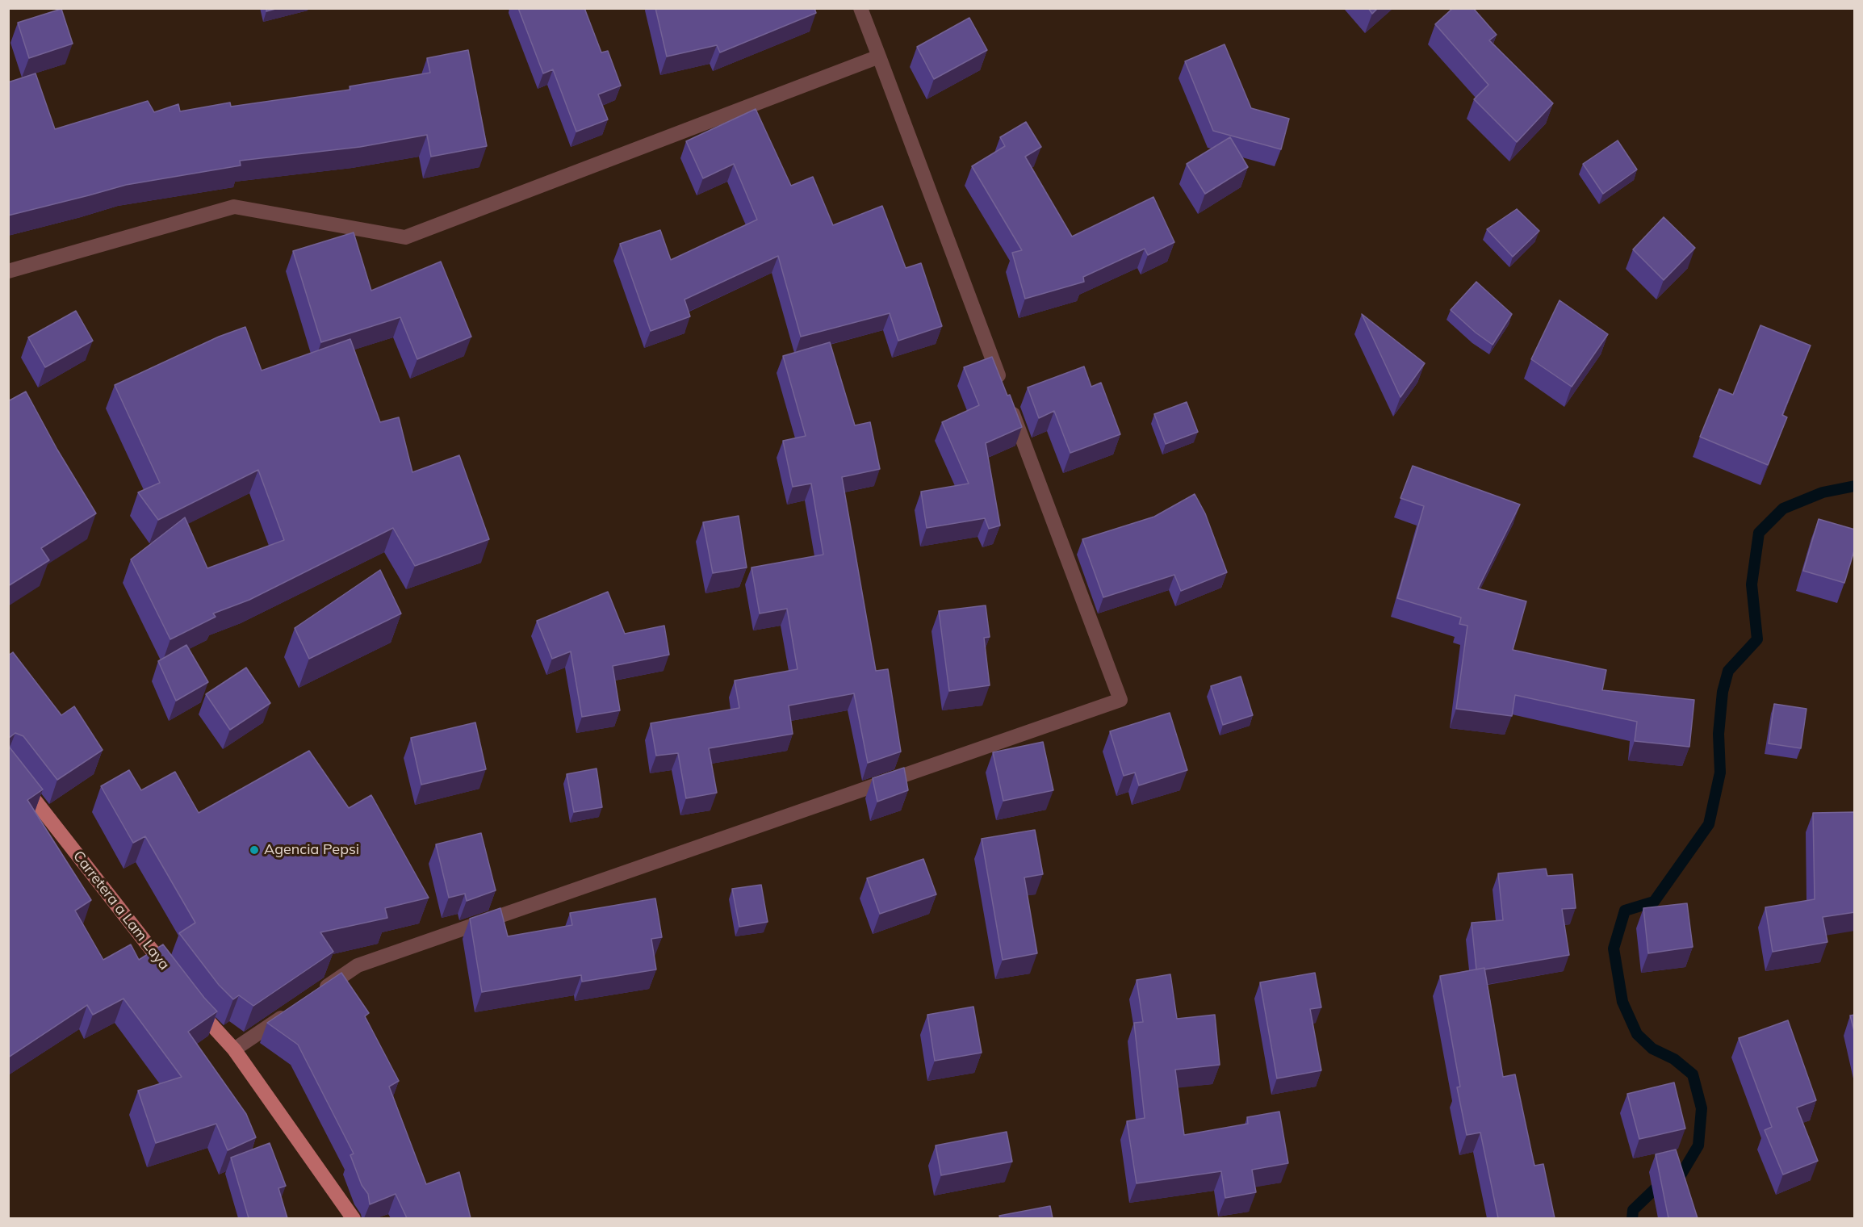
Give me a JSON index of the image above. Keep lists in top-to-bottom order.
{
  "streets": {
    "main road": ["Carretera a Lam Laya"]
  },
  "places": ["Agencia Pepsi"]
}
